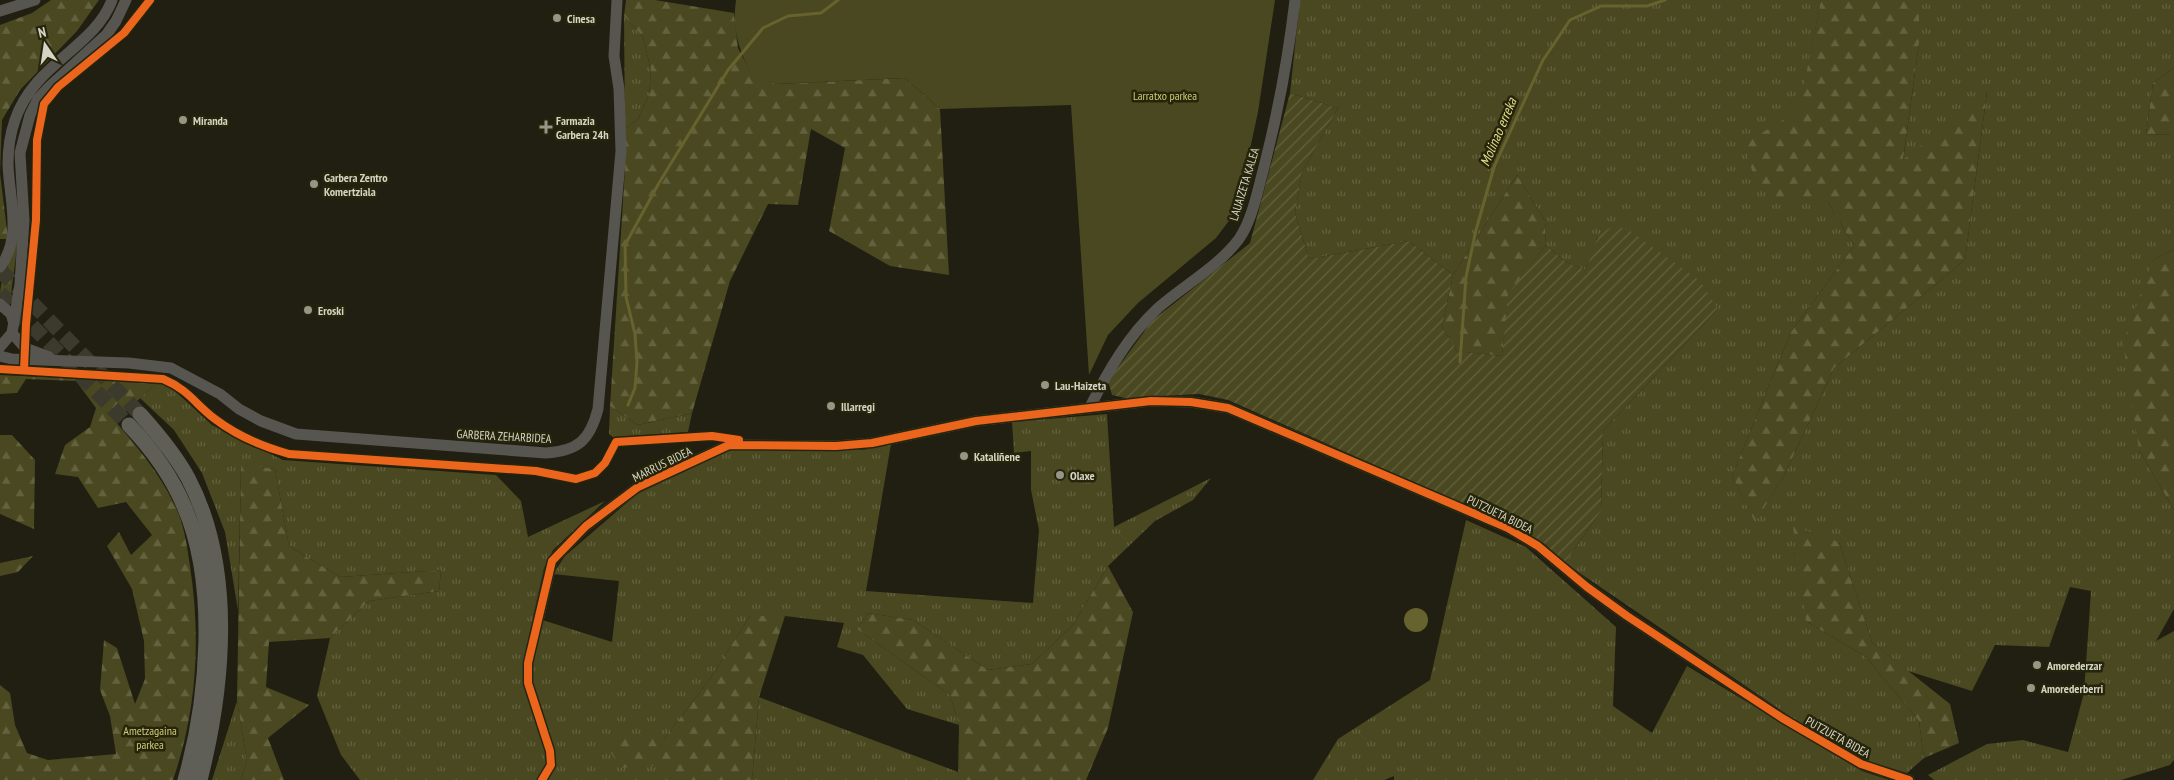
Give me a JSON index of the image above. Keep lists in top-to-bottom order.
{
  "streets": {
    "street": [
      "LAUAIZETA KALEA",
      "GARBERA ZEHARBIDEA",
      "MARRUS BIDEA",
      "PUTZUETA BIDEA"
    ]
  },
  "crossings": [
    ["LAUAIZETA KALEA", "MARRUS BIDEA"],
    ["LAUAIZETA KALEA", "PUTZUETA BIDEA"],
    ["MARRUS BIDEA", "PUTZUETA BIDEA"]
  ],
  "water": ["Molinao erreka"],
  "parks": ["Larratxo parkea", "Ametzagaina parkea"],
  "places": {
    "other": [
      "Cinesa",
      "Miranda",
      "Garbera Zentro Komertziala",
      "Eroski",
      "Lau-Haizeta",
      "Illarregi",
      "Kataliñene",
      "Olaxe",
      "Amorederzar",
      "Amorederberri"
    ],
    "health": ["Farmazia Garbera 24h"]
  },
  "north": "top"
}
